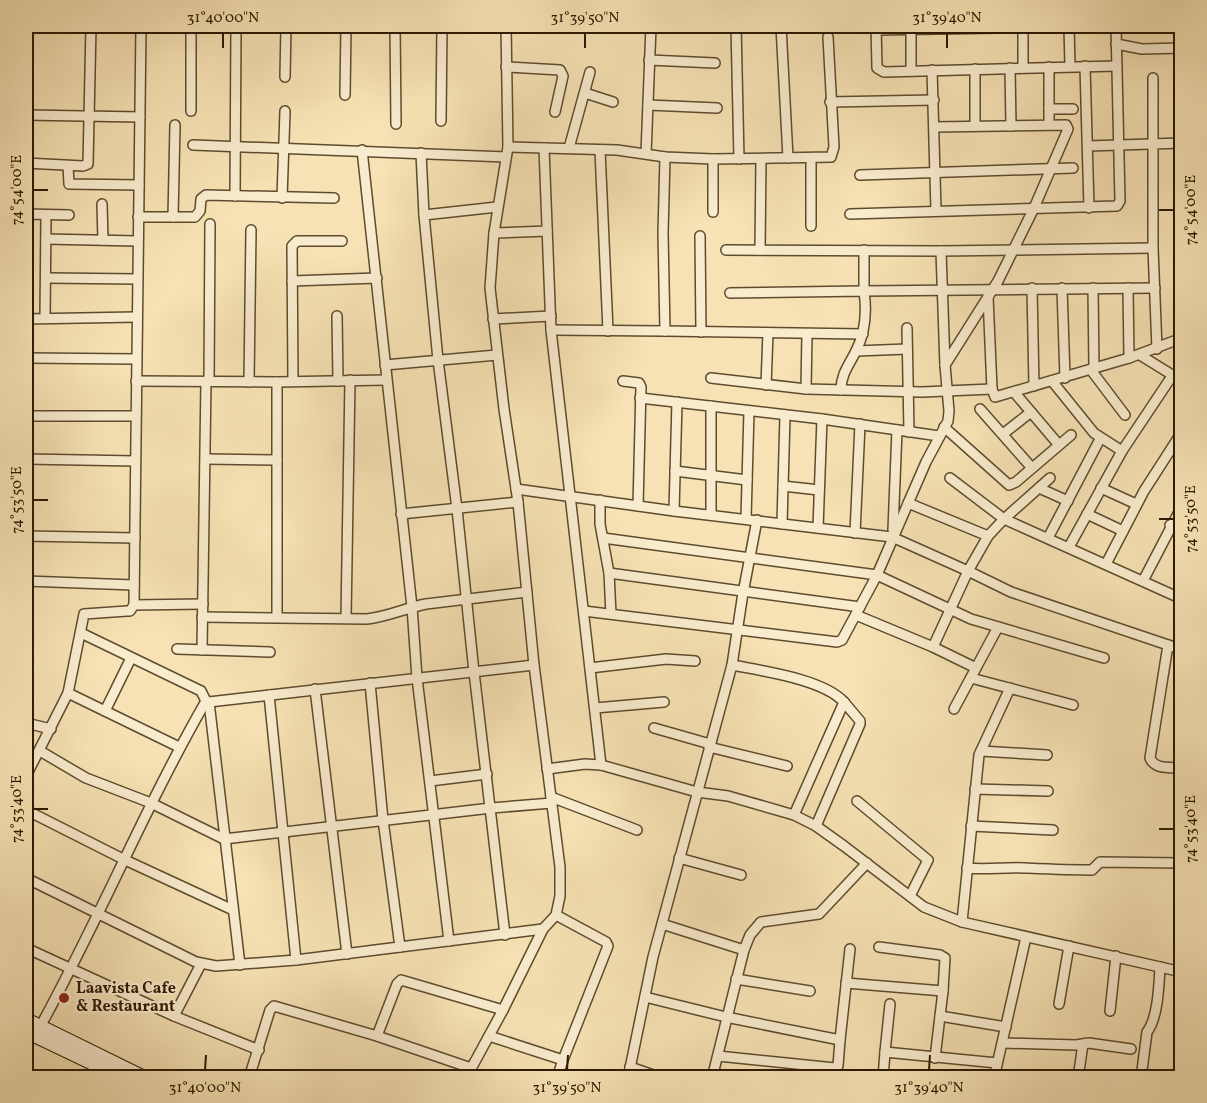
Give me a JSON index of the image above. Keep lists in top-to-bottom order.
{
  "places": ["Laavista Cafe & Restaurant"],
  "coordinates": [
    "31°40'00\"N",
    "31°39'50\"N",
    "31°39'40\"N",
    "74°54'00\"E",
    "74°53'50\"E",
    "74°53'40\"E"
  ]
}
